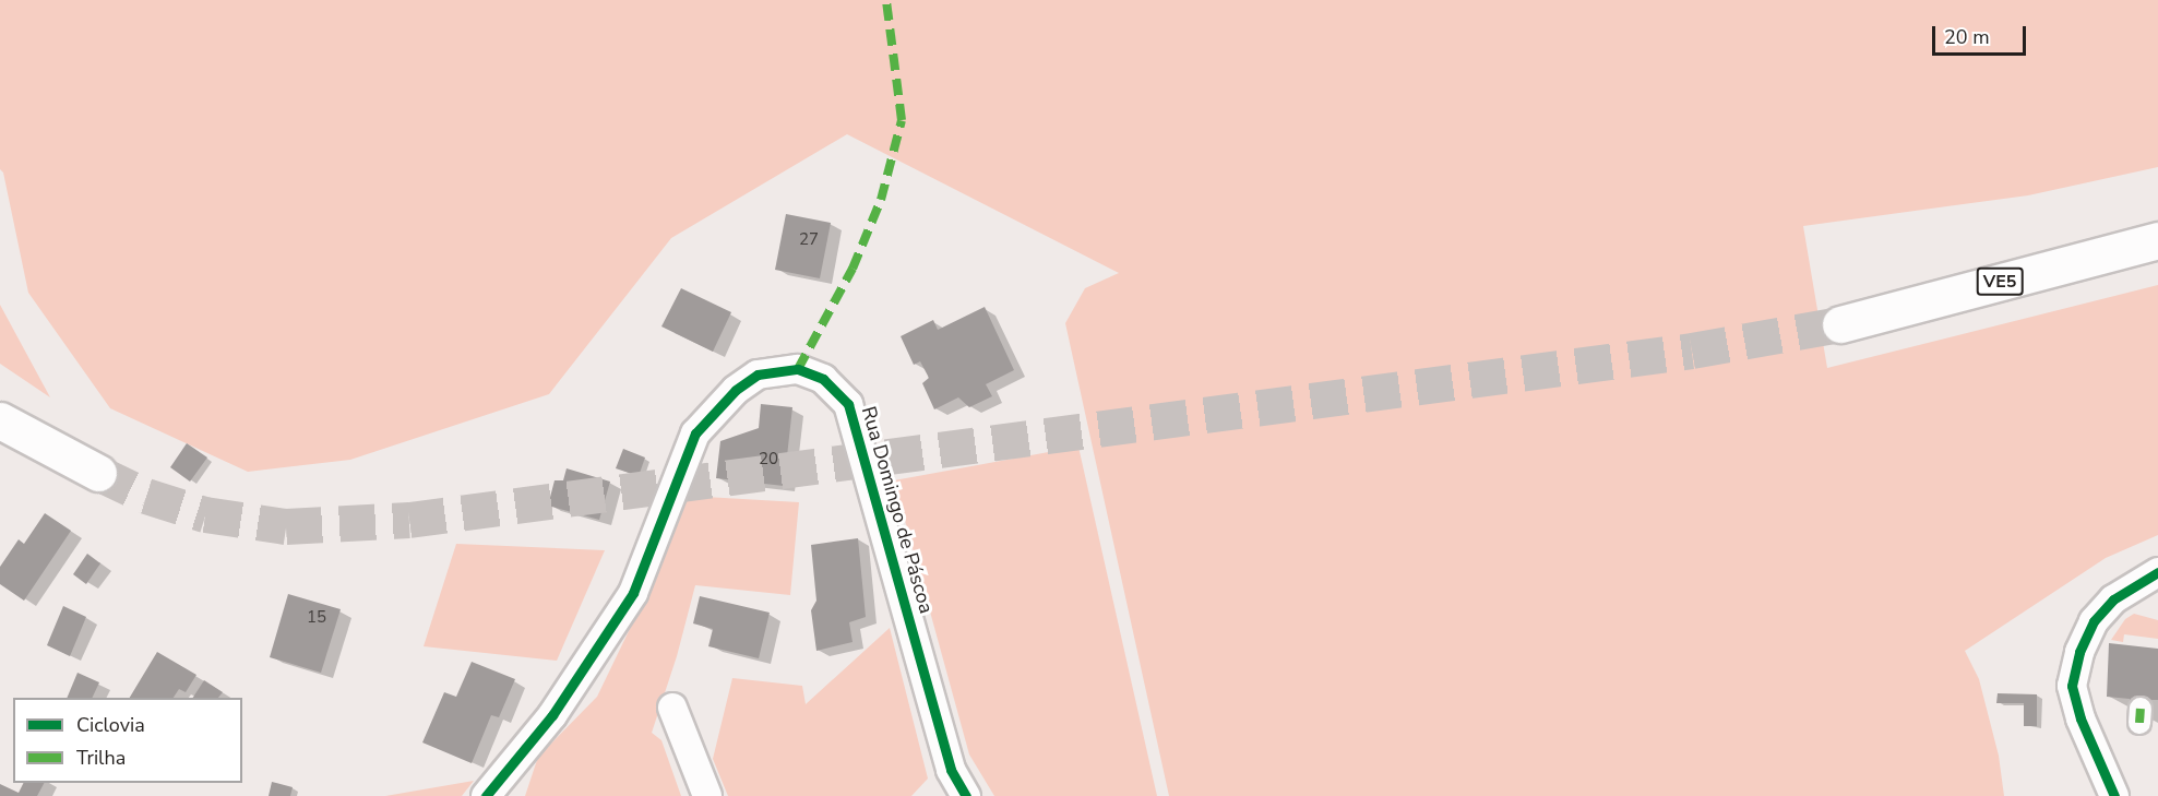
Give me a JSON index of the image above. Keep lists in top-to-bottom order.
{
  "streets": {
    "main road": ["VE5"],
    "street": ["Rua Domingo de Páscoa"]
  },
  "house_numbers": ["27", "20", "15"],
  "legend": ["Ciclovia", "Trilha"],
  "scale_bar": "20 m"
}
